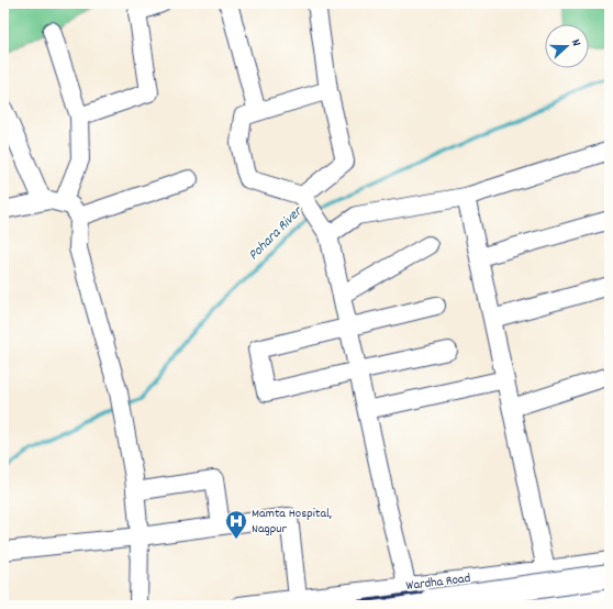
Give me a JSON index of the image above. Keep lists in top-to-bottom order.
{
  "streets": {
    "street": ["Wardha Road"]
  },
  "water": ["Pohara River"],
  "places": {
    "hospital": ["Mamta Hospital, Nagpur"]
  },
  "north": "right"
}
